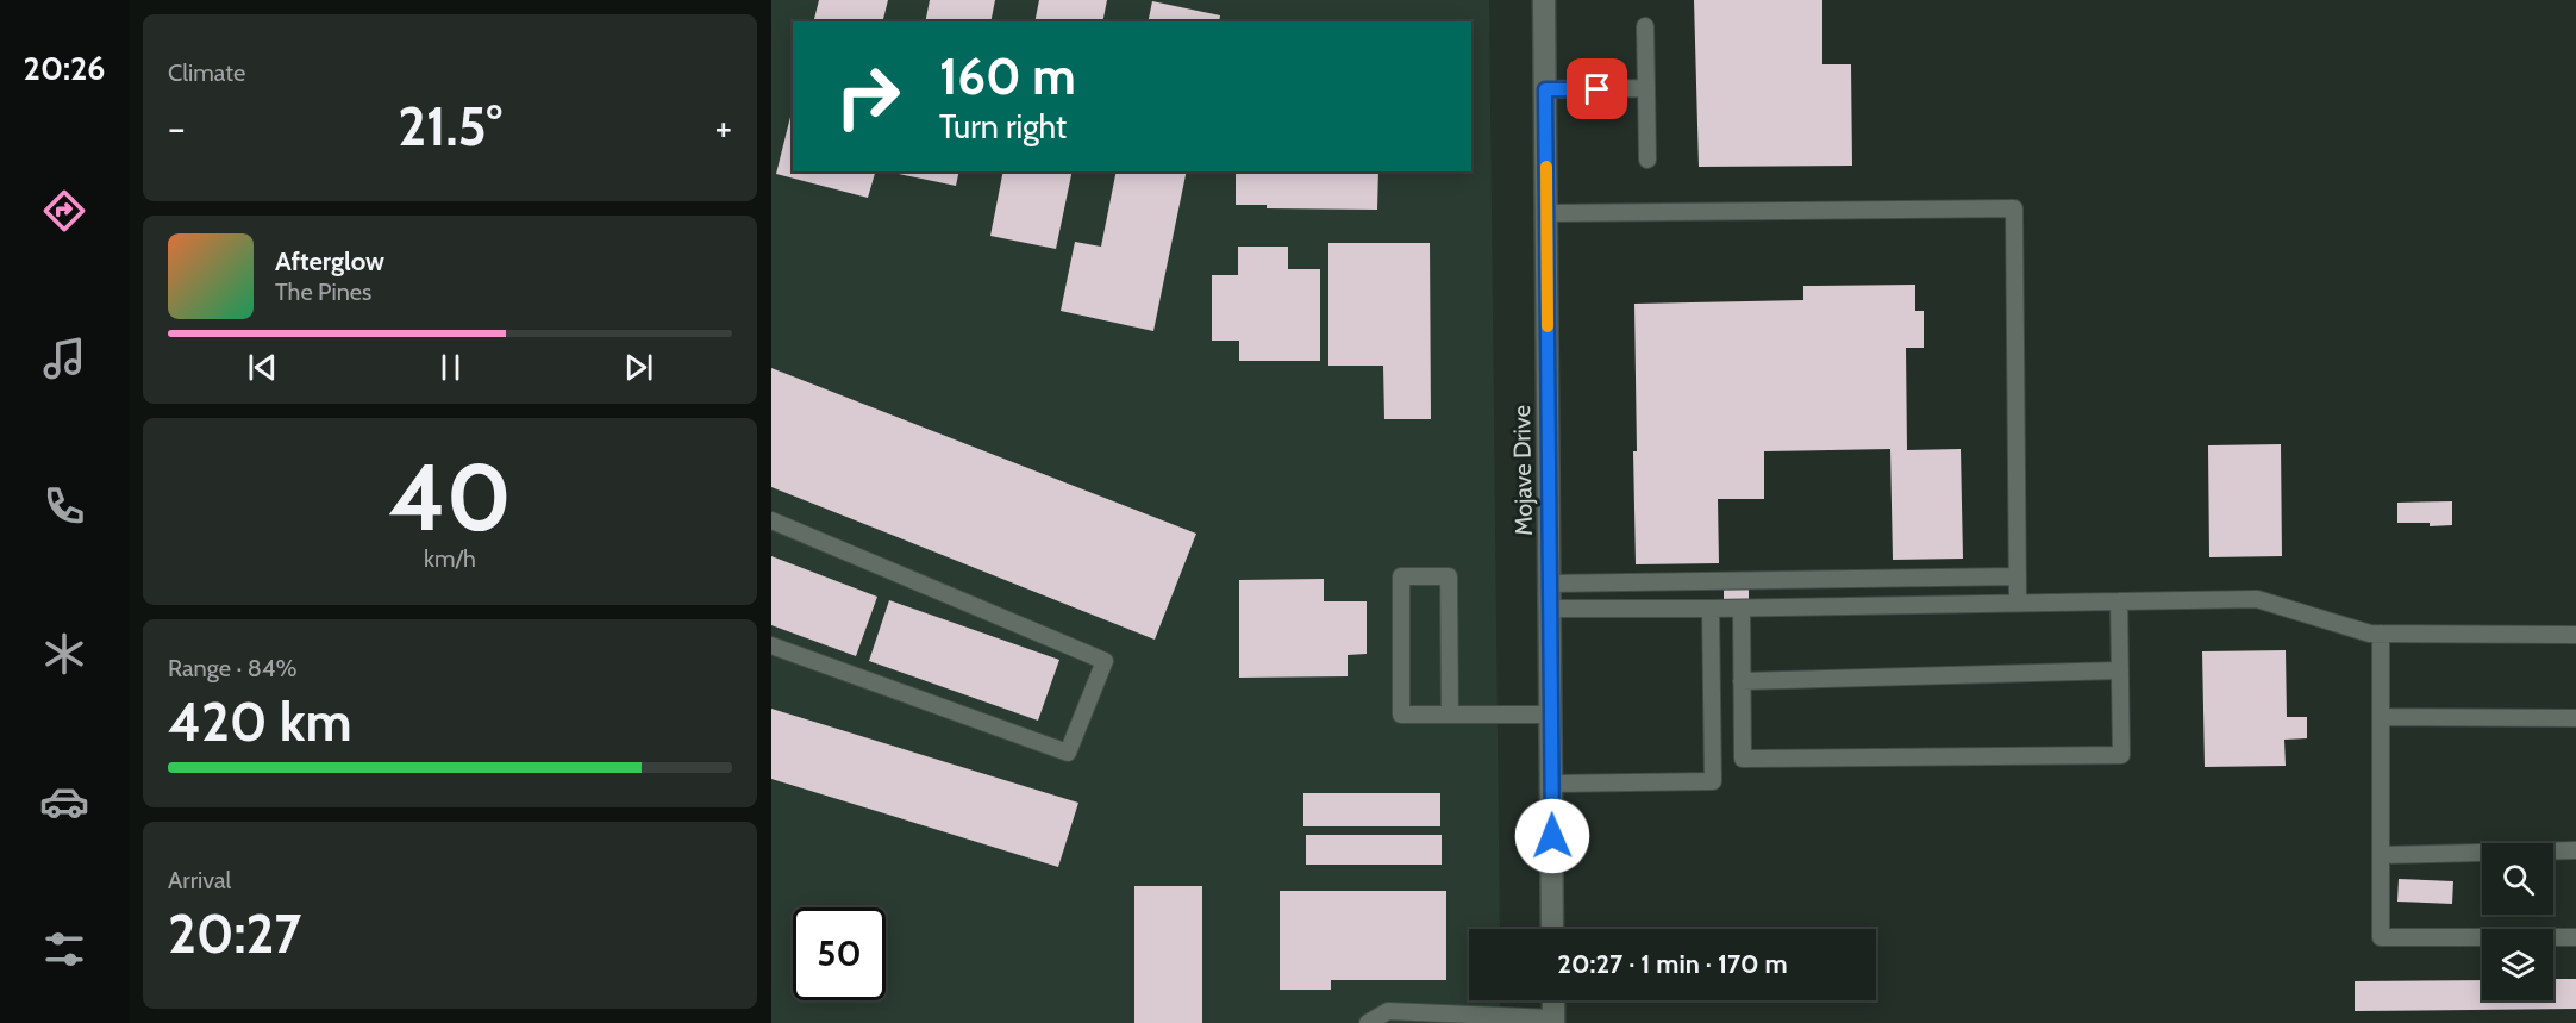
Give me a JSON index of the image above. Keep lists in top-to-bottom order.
{
  "streets": {
    "main road": ["Mojave Drive"]
  },
  "page": {
    "tabs": "20:26",
    "tile": [
      "Climate",
      ["40", "km/h"],
      ["Range · 84%", "420 km"],
      ["Arrival", "20:27"]
    ],
    "turn": ["160 m", "Turn right"],
    "heat": ["−", "21.5°", "+"],
    "song": ["Afterglow", "The Pines"],
    "limit": "50",
    "trip": "20:27 · 1 min · 170 m"
  }
}
